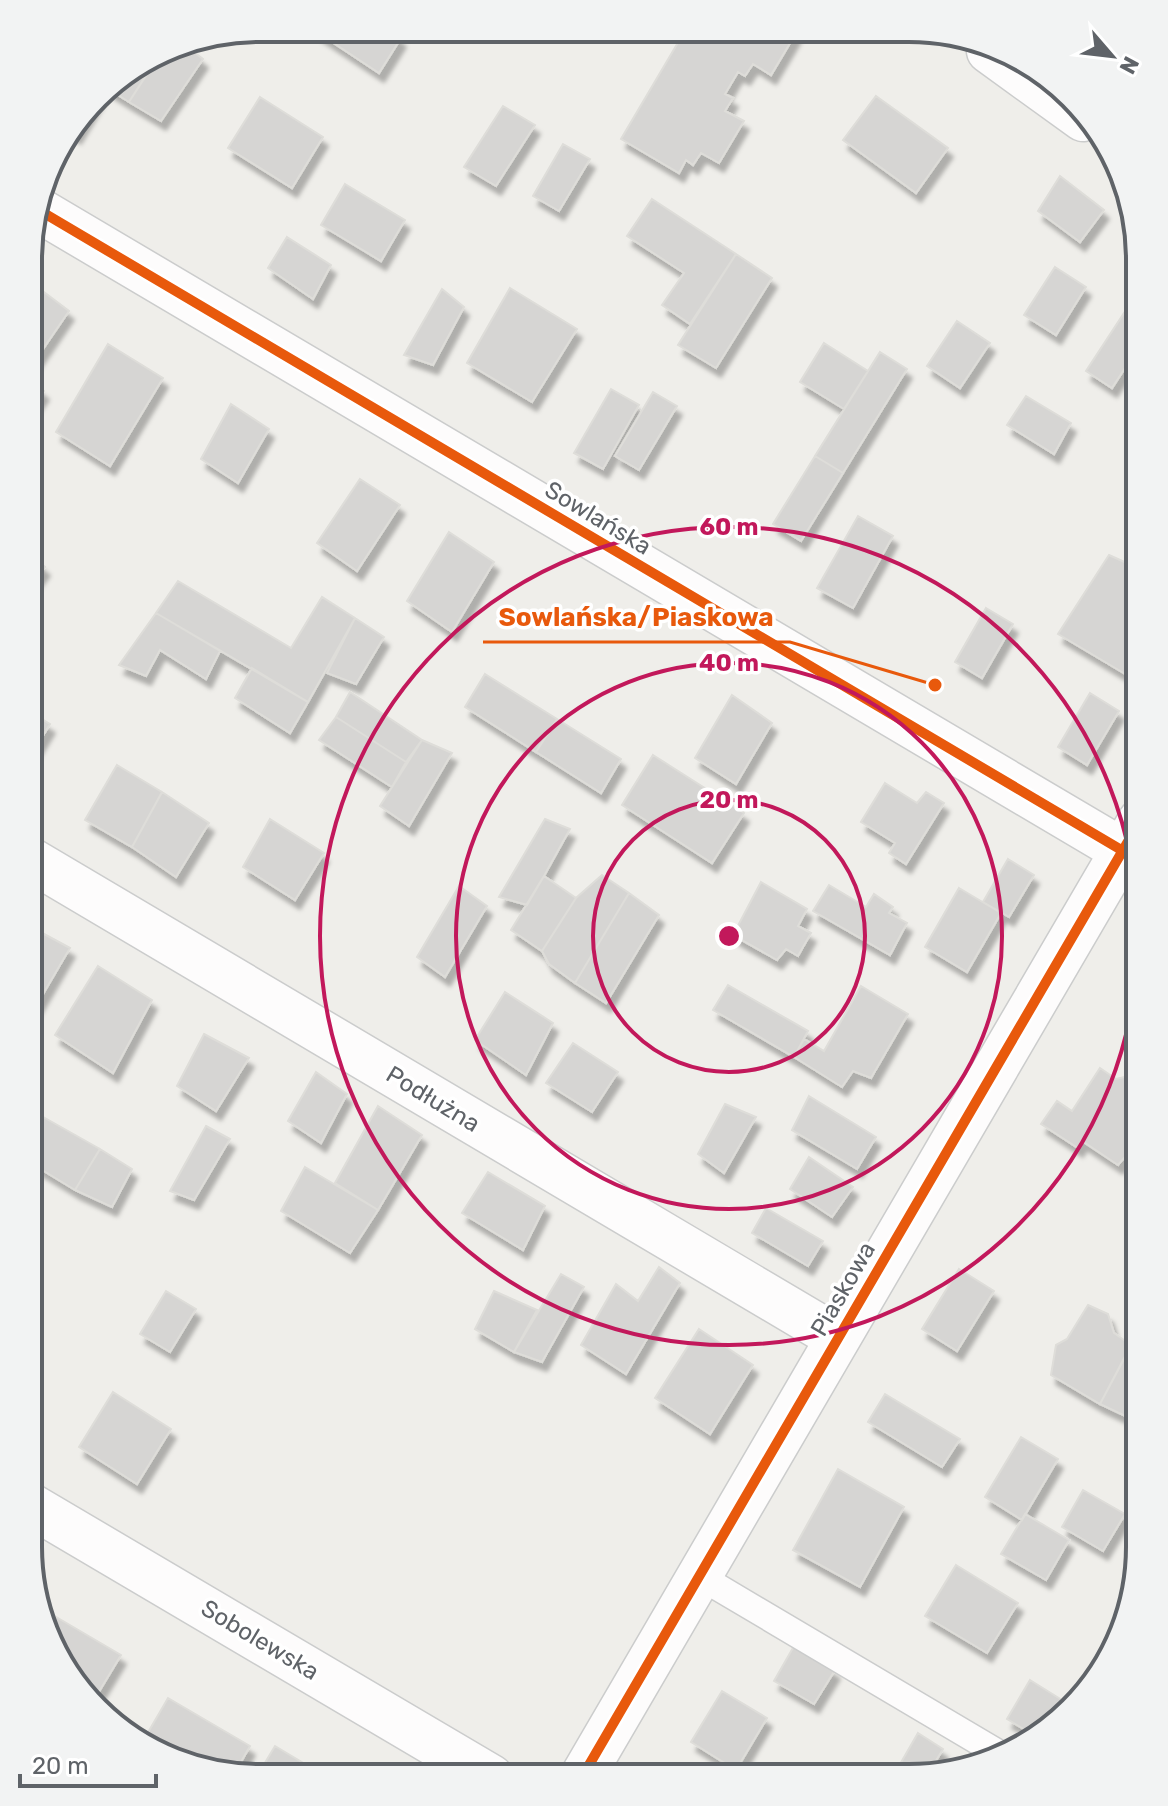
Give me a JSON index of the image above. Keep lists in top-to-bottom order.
{
  "streets": {
    "street": [
      "Sowlańska",
      "Podłużna",
      "Piaskowa",
      "Sobolewska"
    ]
  },
  "crossings": [
    ["Podłużna", "Piaskowa"]
  ],
  "places": ["Sowlańska/Piaskowa"],
  "scale_bar": "20 m",
  "north": "bottom right",
  "rings": ["60 m", "40 m", "20 m"]
}
